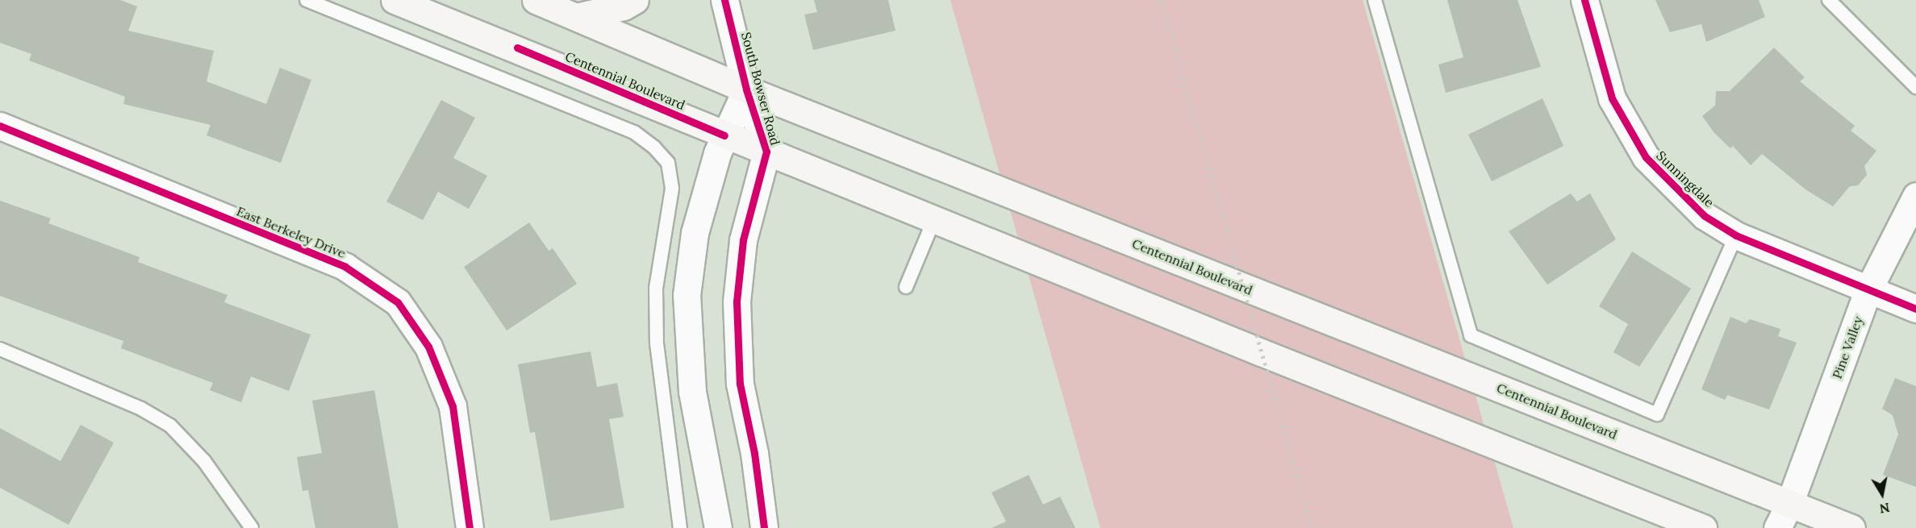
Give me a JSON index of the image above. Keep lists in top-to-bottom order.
{
  "streets": {
    "main road": ["Centennial Boulevard"],
    "street": [
      "South Bowser Road",
      "Sunningdale",
      "East Berkeley Drive",
      "Pine Valley"
    ]
  },
  "crossings": [
    ["Centennial Boulevard", "South Bowser Road"],
    ["Centennial Boulevard", "Pine Valley"],
    ["Sunningdale", "Pine Valley"]
  ],
  "north": "bottom"
}
